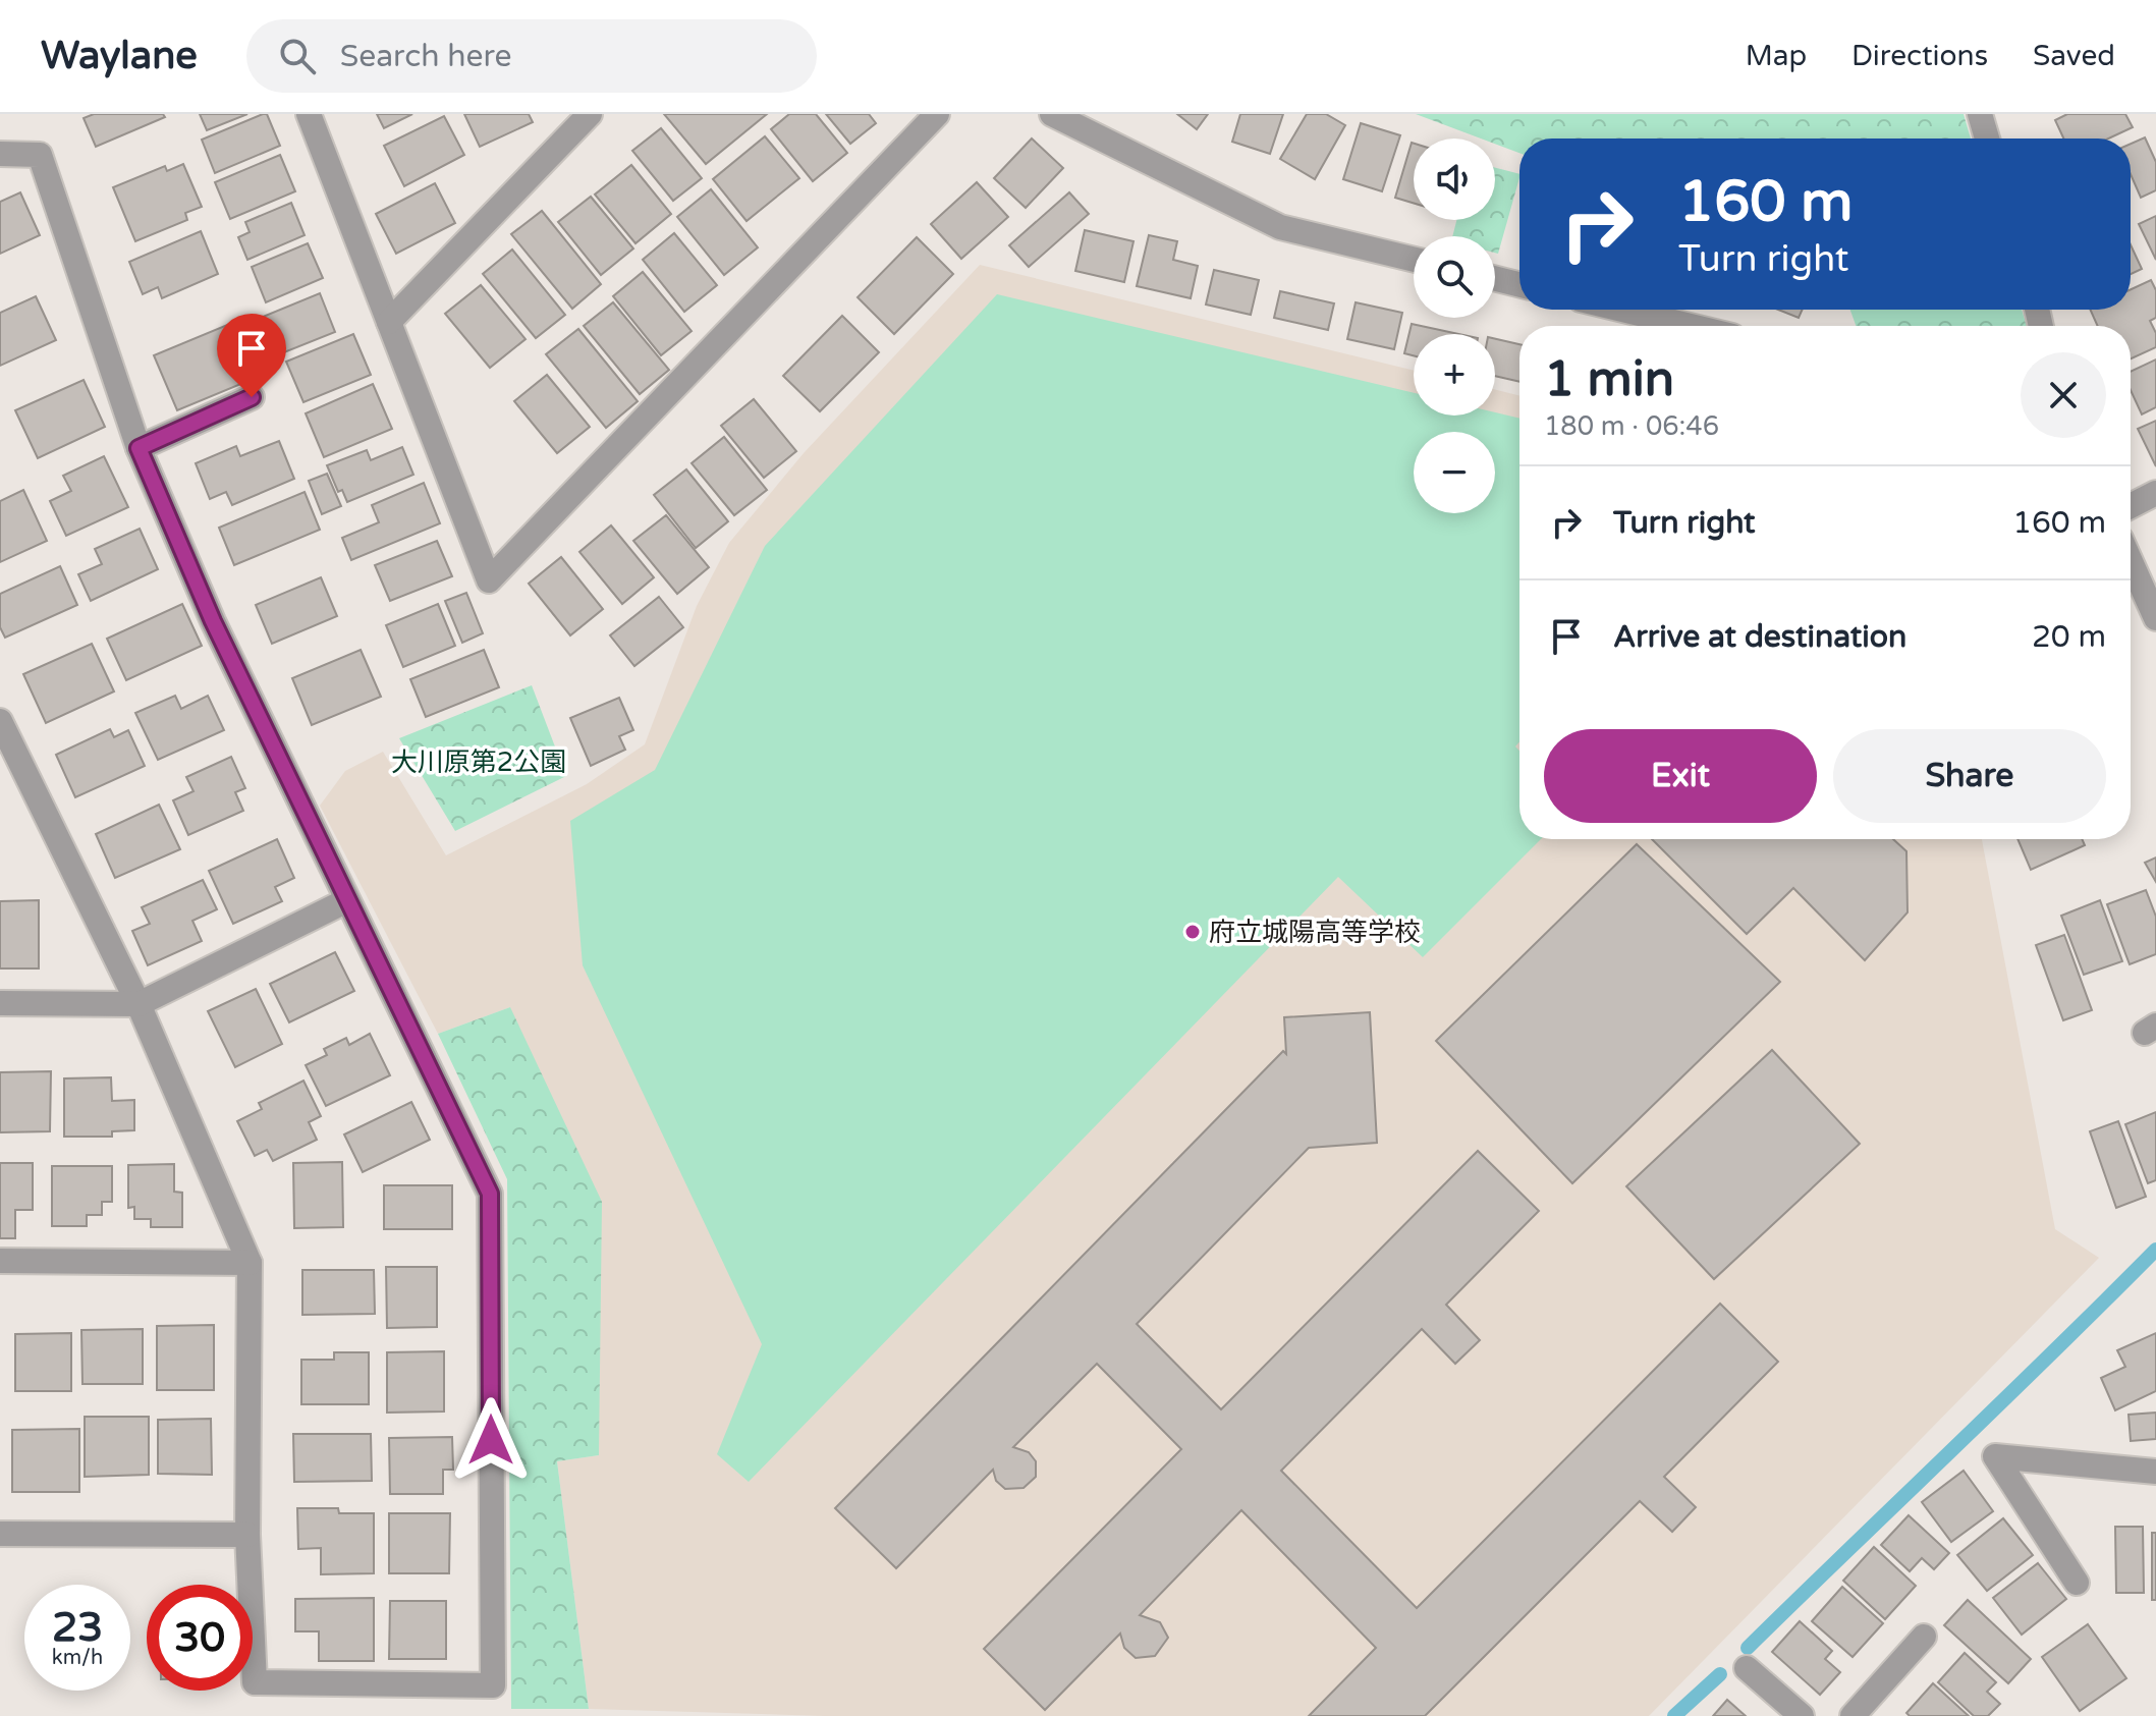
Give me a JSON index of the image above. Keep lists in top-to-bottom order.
{
  "parks": ["大川原第2公園"],
  "places": ["府立城陽高等学校"],
  "page": {
    "header": "Waylane",
    "search": "Search here",
    "nav": ["Map", "Directions", "Saved"],
    "map_buttons": ["+", "−"],
    "turn": ["160 m", "Turn right"],
    "heading": ["1 min", "180 m · 06:46"],
    "list": [
      {
        "name": "Turn right",
        "value": "160 m"
      },
      {
        "name": "Arrive at destination",
        "value": "20 m"
      }
    ],
    "buttons": ["Exit", "Share"],
    "speed": "23 km/h",
    "limit": "30"
  }
}
